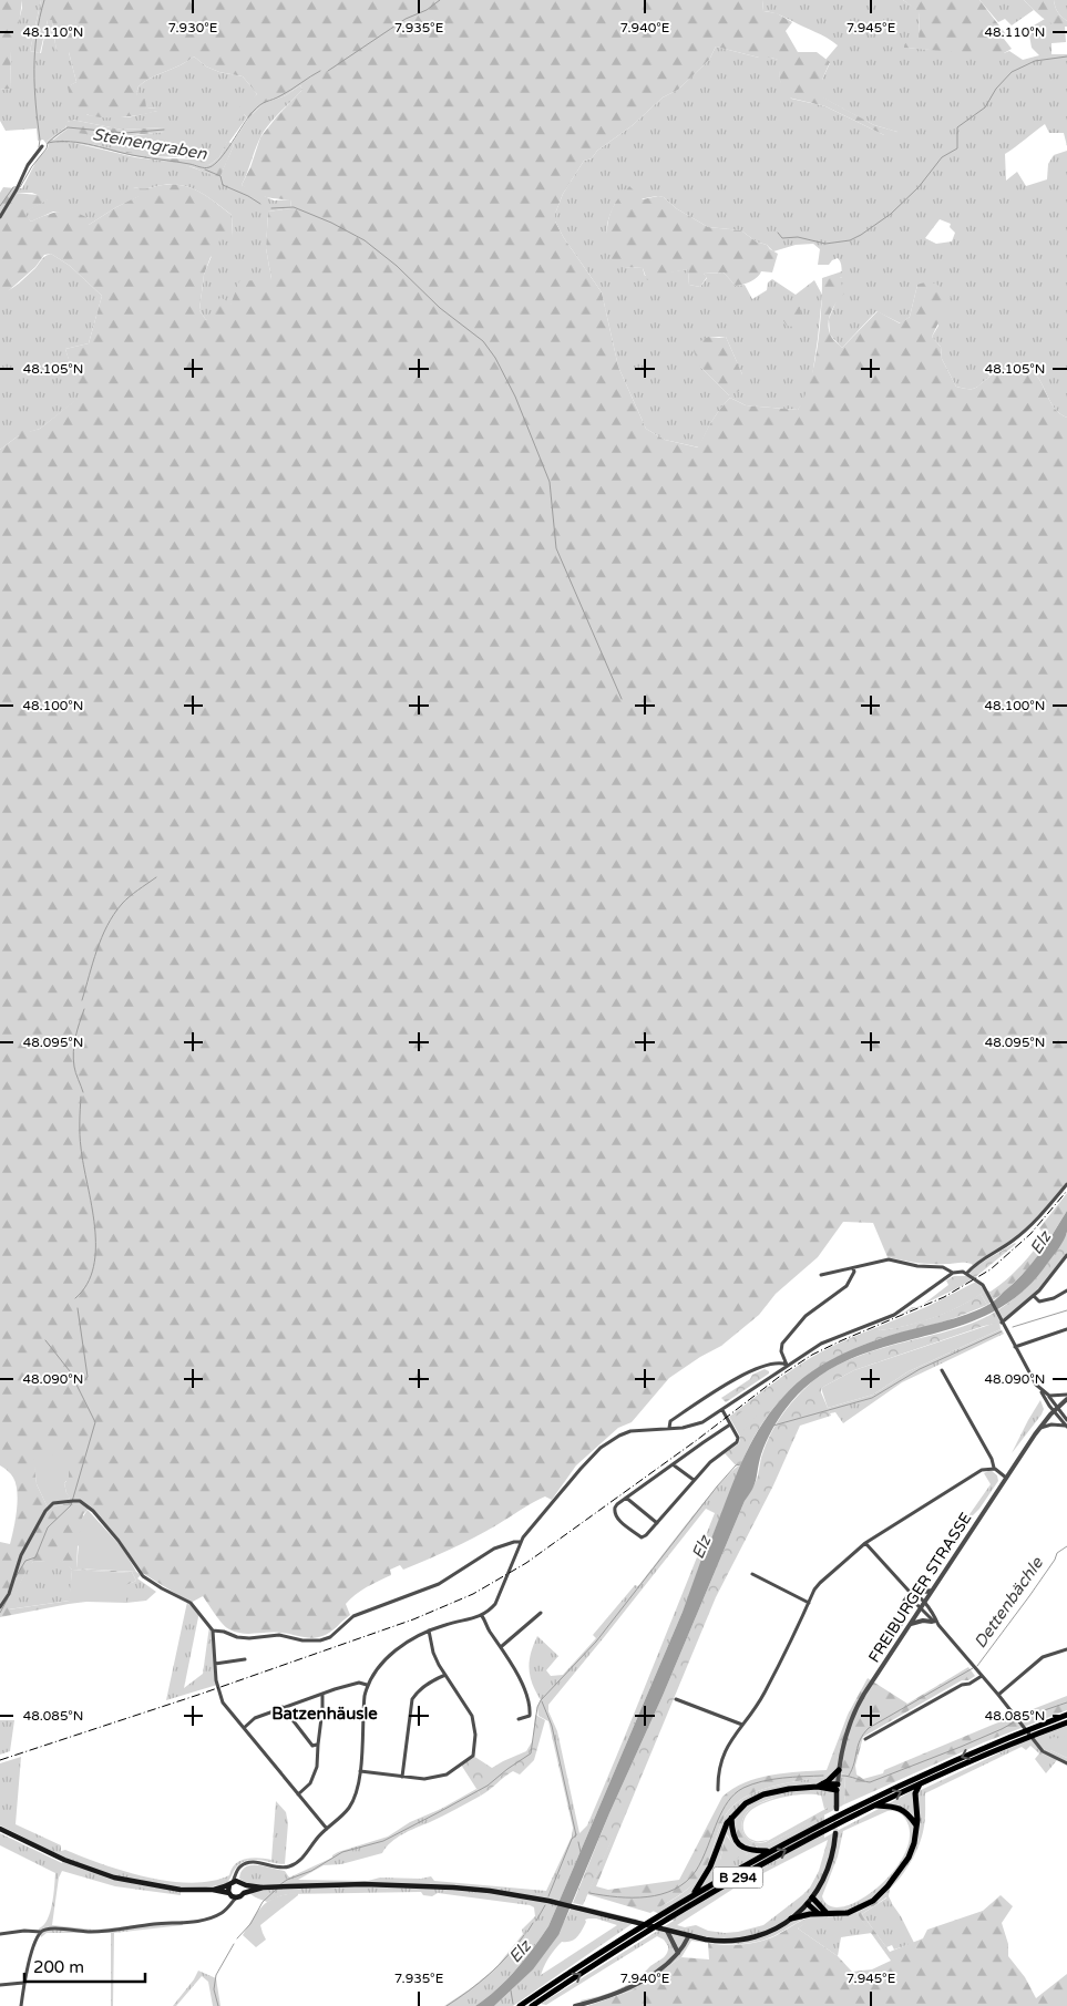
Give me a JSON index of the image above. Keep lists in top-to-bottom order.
{
  "streets": {
    "highway": ["B 294"],
    "main road": ["FREIBURGER STRASSE"]
  },
  "districts": ["Batzenhäusle"],
  "water": ["Steinengraben", "Elz", "Dettenbächle"],
  "scale_bar": "200 m",
  "coordinates": [
    "7.930°E",
    "7.935°E",
    "7.940°E",
    "7.945°E",
    "48.110°N",
    "48.105°N",
    "48.100°N",
    "48.095°N",
    "48.090°N",
    "48.085°N"
  ]
}
